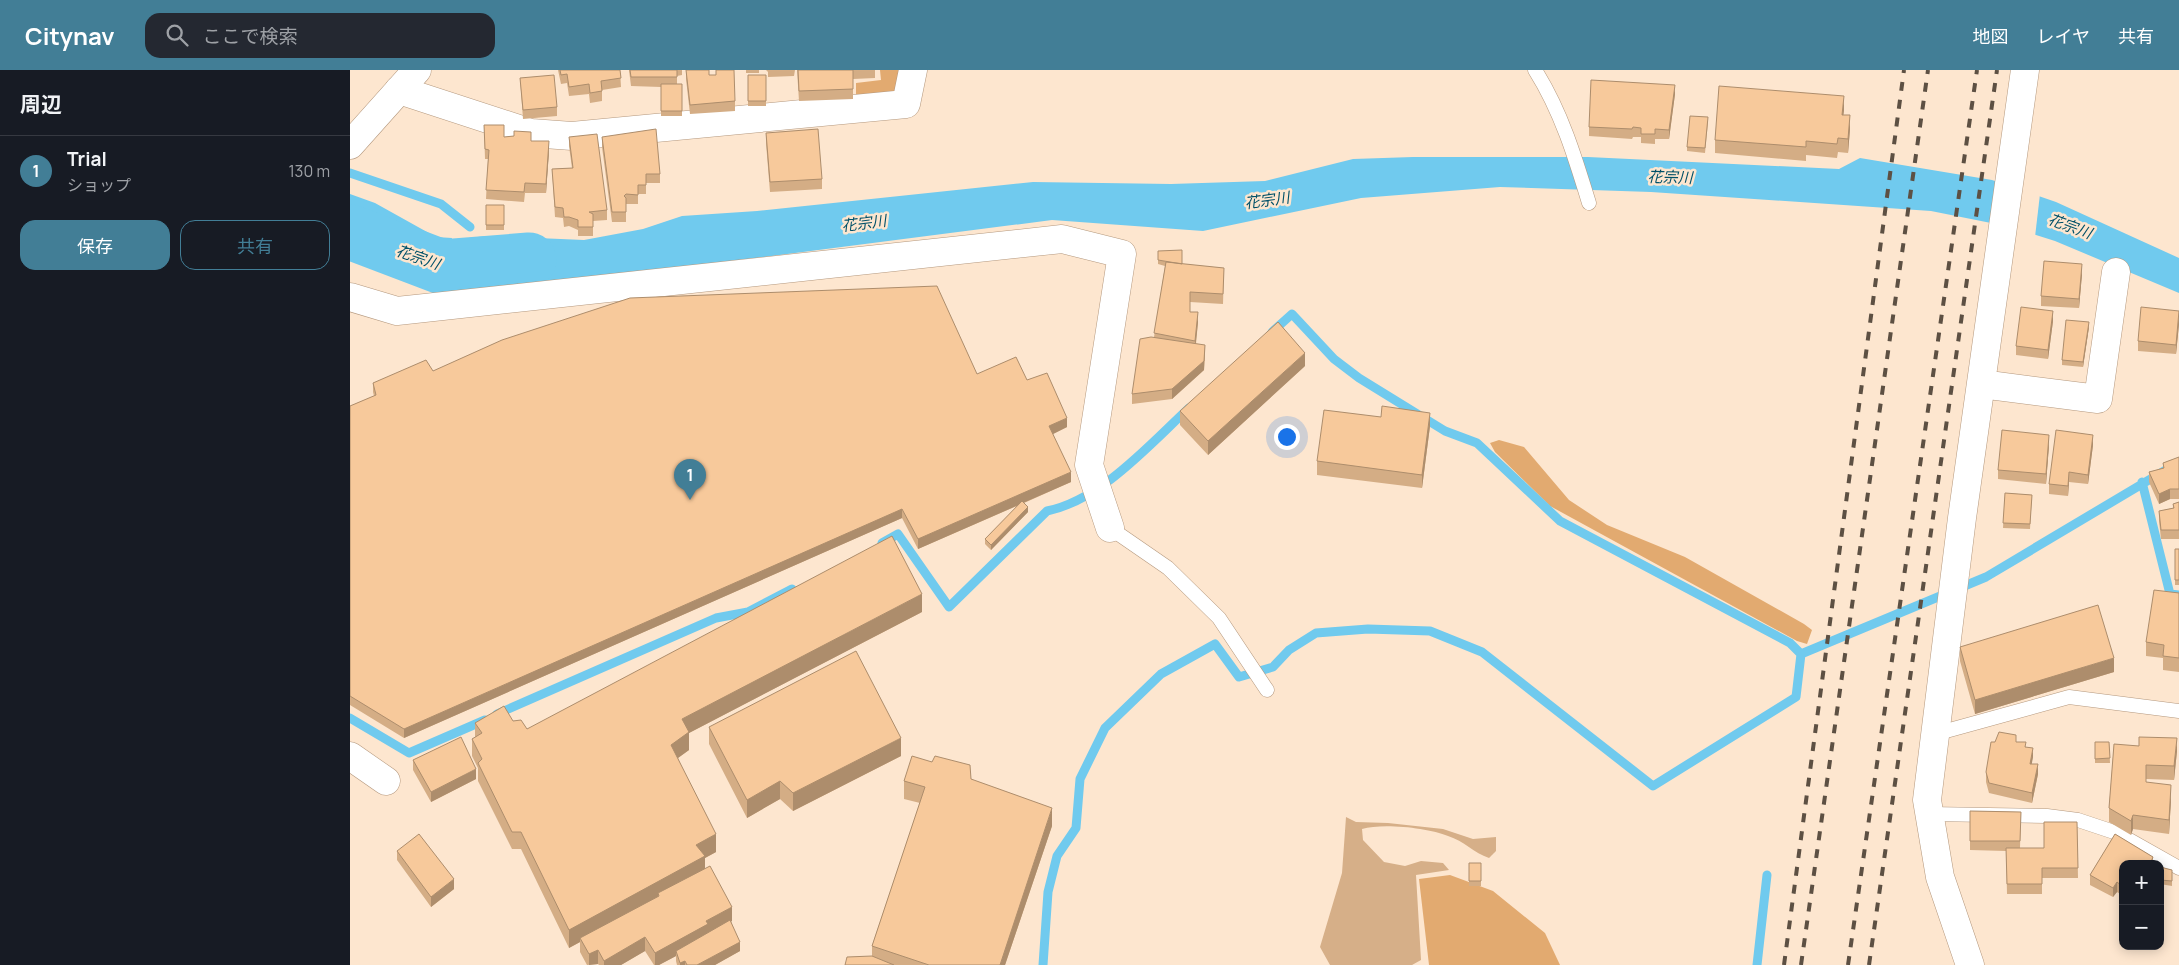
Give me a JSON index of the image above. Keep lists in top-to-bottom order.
{
  "water": ["花宗川"],
  "page": {
    "header": "Citynav",
    "search": "ここで検索",
    "nav": ["地図", "レイヤ", "共有"],
    "heading": "周辺",
    "list": [
      {
        "mark": "1",
        "name": "Trial",
        "note": "ショップ",
        "value": "130 m"
      }
    ],
    "buttons": ["保存", "共有"],
    "pins": "1",
    "map_buttons": ["+", "−"]
  }
}
